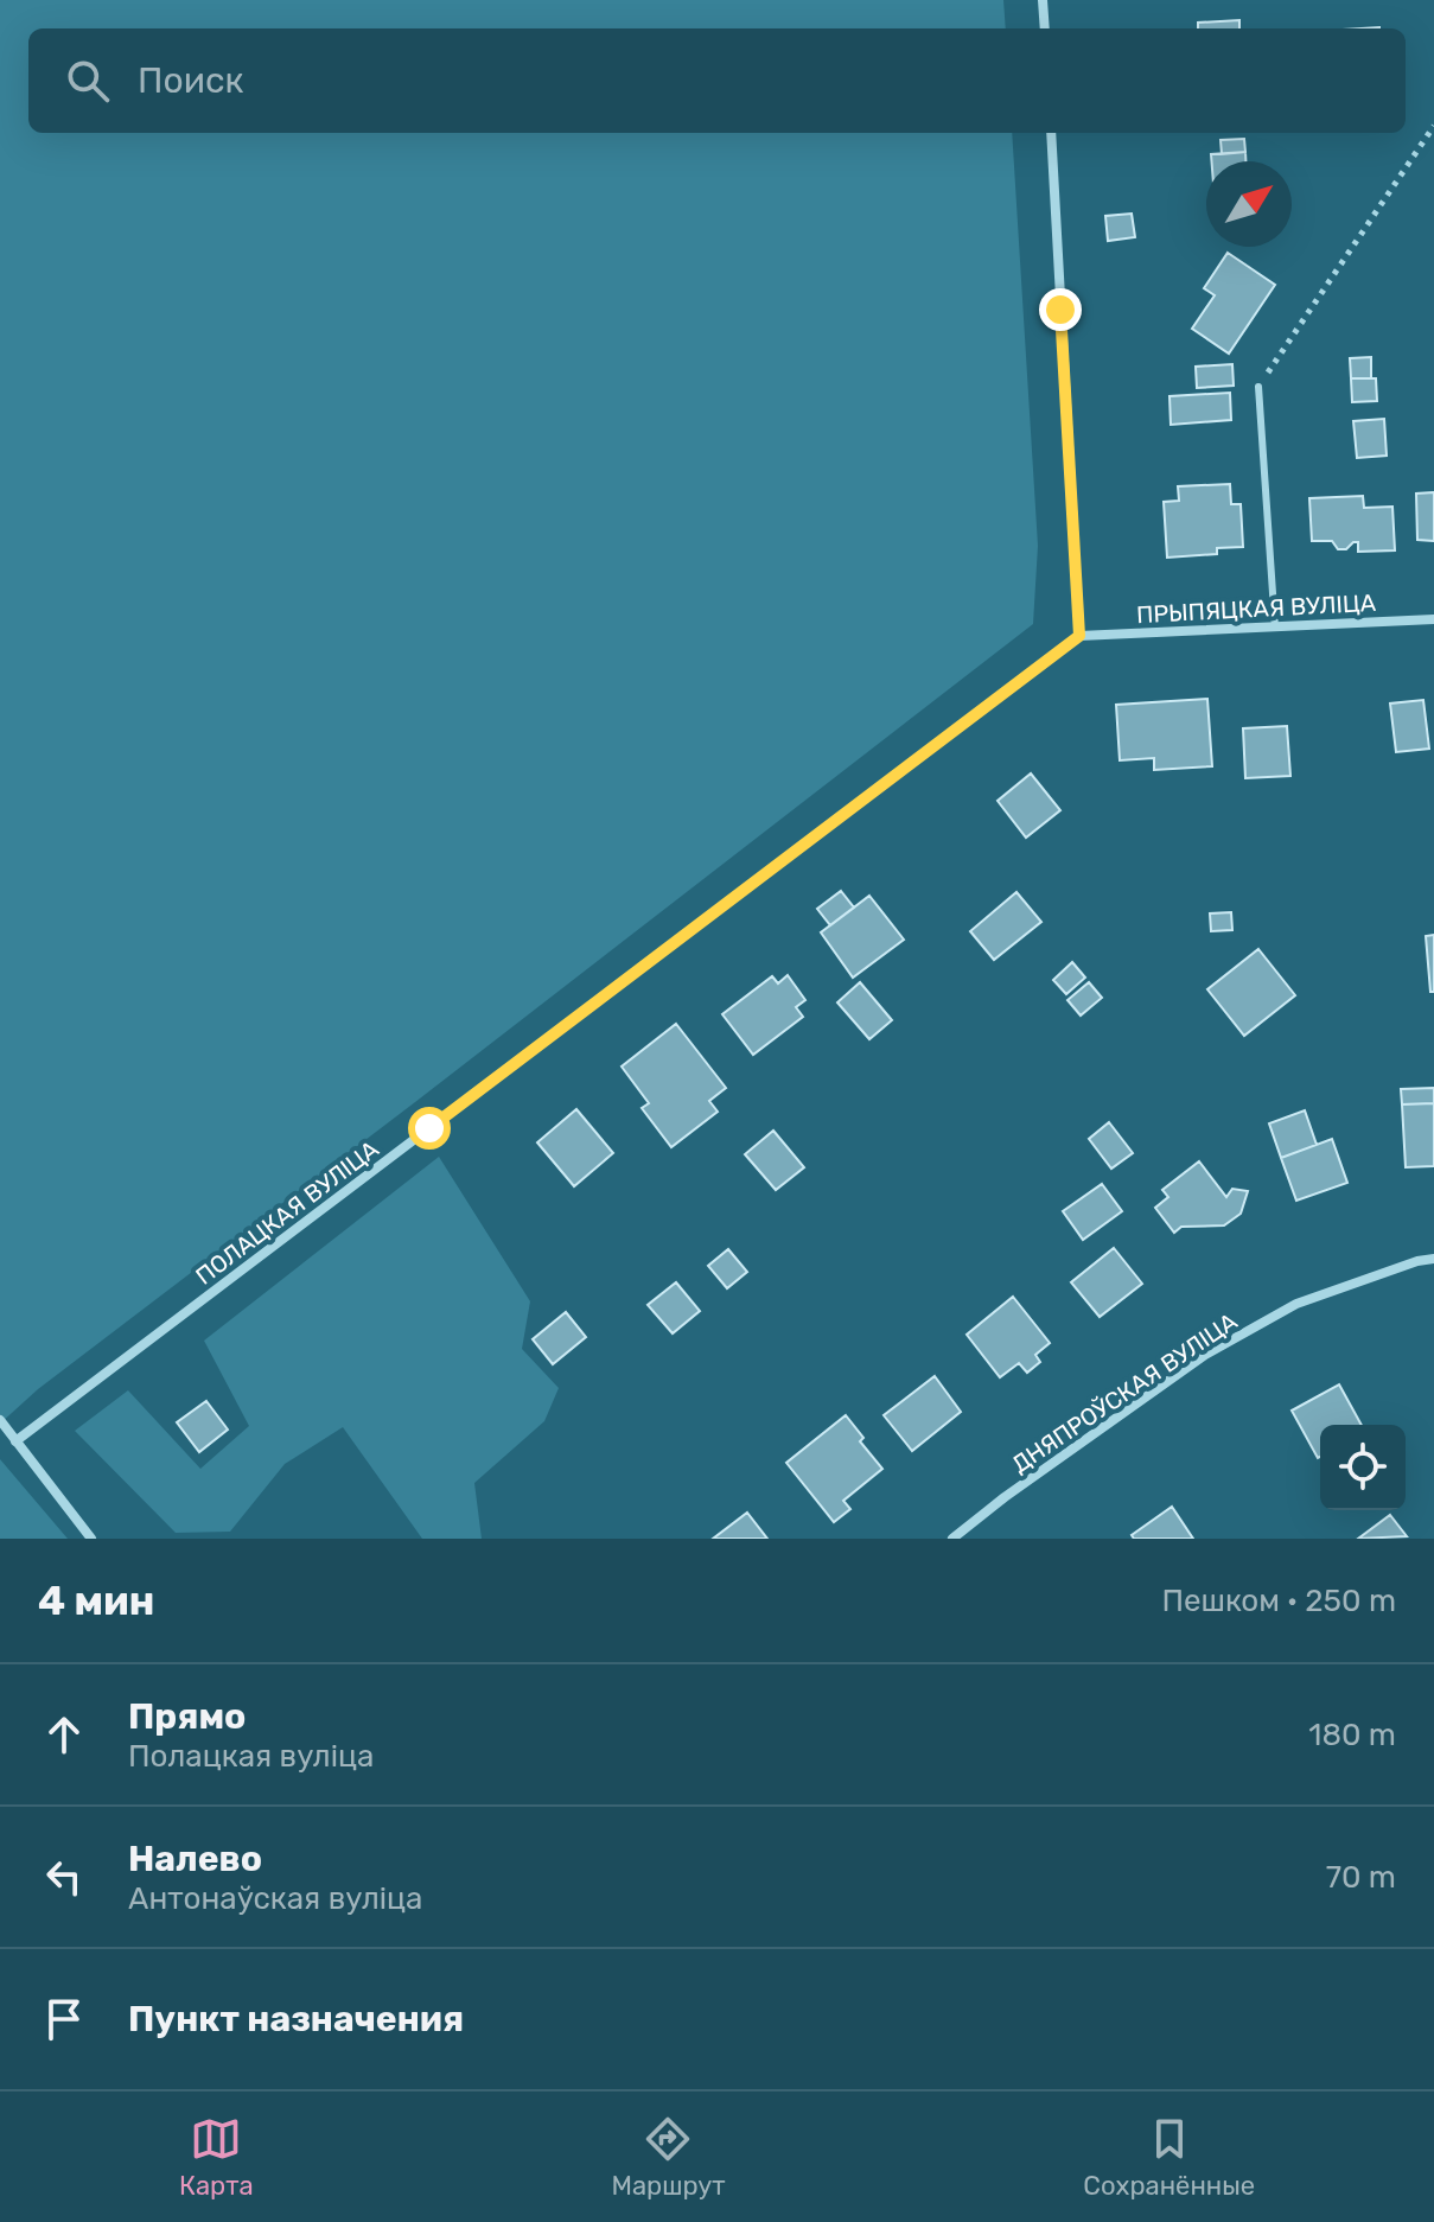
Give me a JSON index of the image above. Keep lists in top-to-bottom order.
{
  "streets": {
    "street": ["ПРЫПЯЦКАЯ ВУЛІЦА", "ПОЛАЦКАЯ ВУЛІЦА", "ДНЯПРОЎСКАЯ ВУЛІЦА"]
  },
  "crossings": [
    ["ПРЫПЯЦКАЯ ВУЛІЦА", "ПОЛАЦКАЯ ВУЛІЦА"]
  ],
  "north": "top right",
  "page": {
    "search": "Поиск",
    "heading": ["4 мин", "Пешком · 250 m"],
    "list": [
      ["Прямо", "Полацкая вуліца", "180 m"],
      ["Налево", "Антонаўская вуліца", "70 m"],
      "Пункт назначения"
    ],
    "nav": ["Карта", "Маршрут", "Сохранённые"]
  }
}
